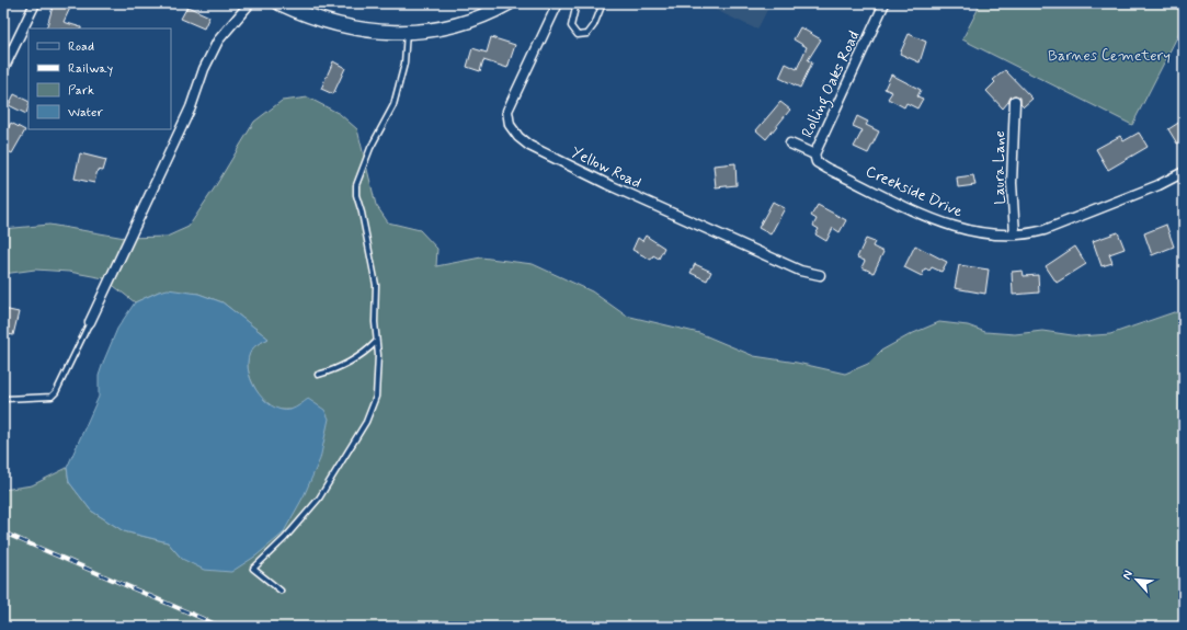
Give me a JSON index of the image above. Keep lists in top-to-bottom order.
{
  "streets": {
    "street": [
      "Rolling Oaks Road",
      "Yellow Road",
      "Laura Lane",
      "Creekside Drive"
    ]
  },
  "crossings": [
    ["Rolling Oaks Road", "Creekside Drive"],
    ["Laura Lane", "Creekside Drive"]
  ],
  "parks": ["Barnes Cemetery"],
  "legend": [
    "Road",
    "Railway",
    "Park",
    "Water"
  ],
  "north": "top left"
}
